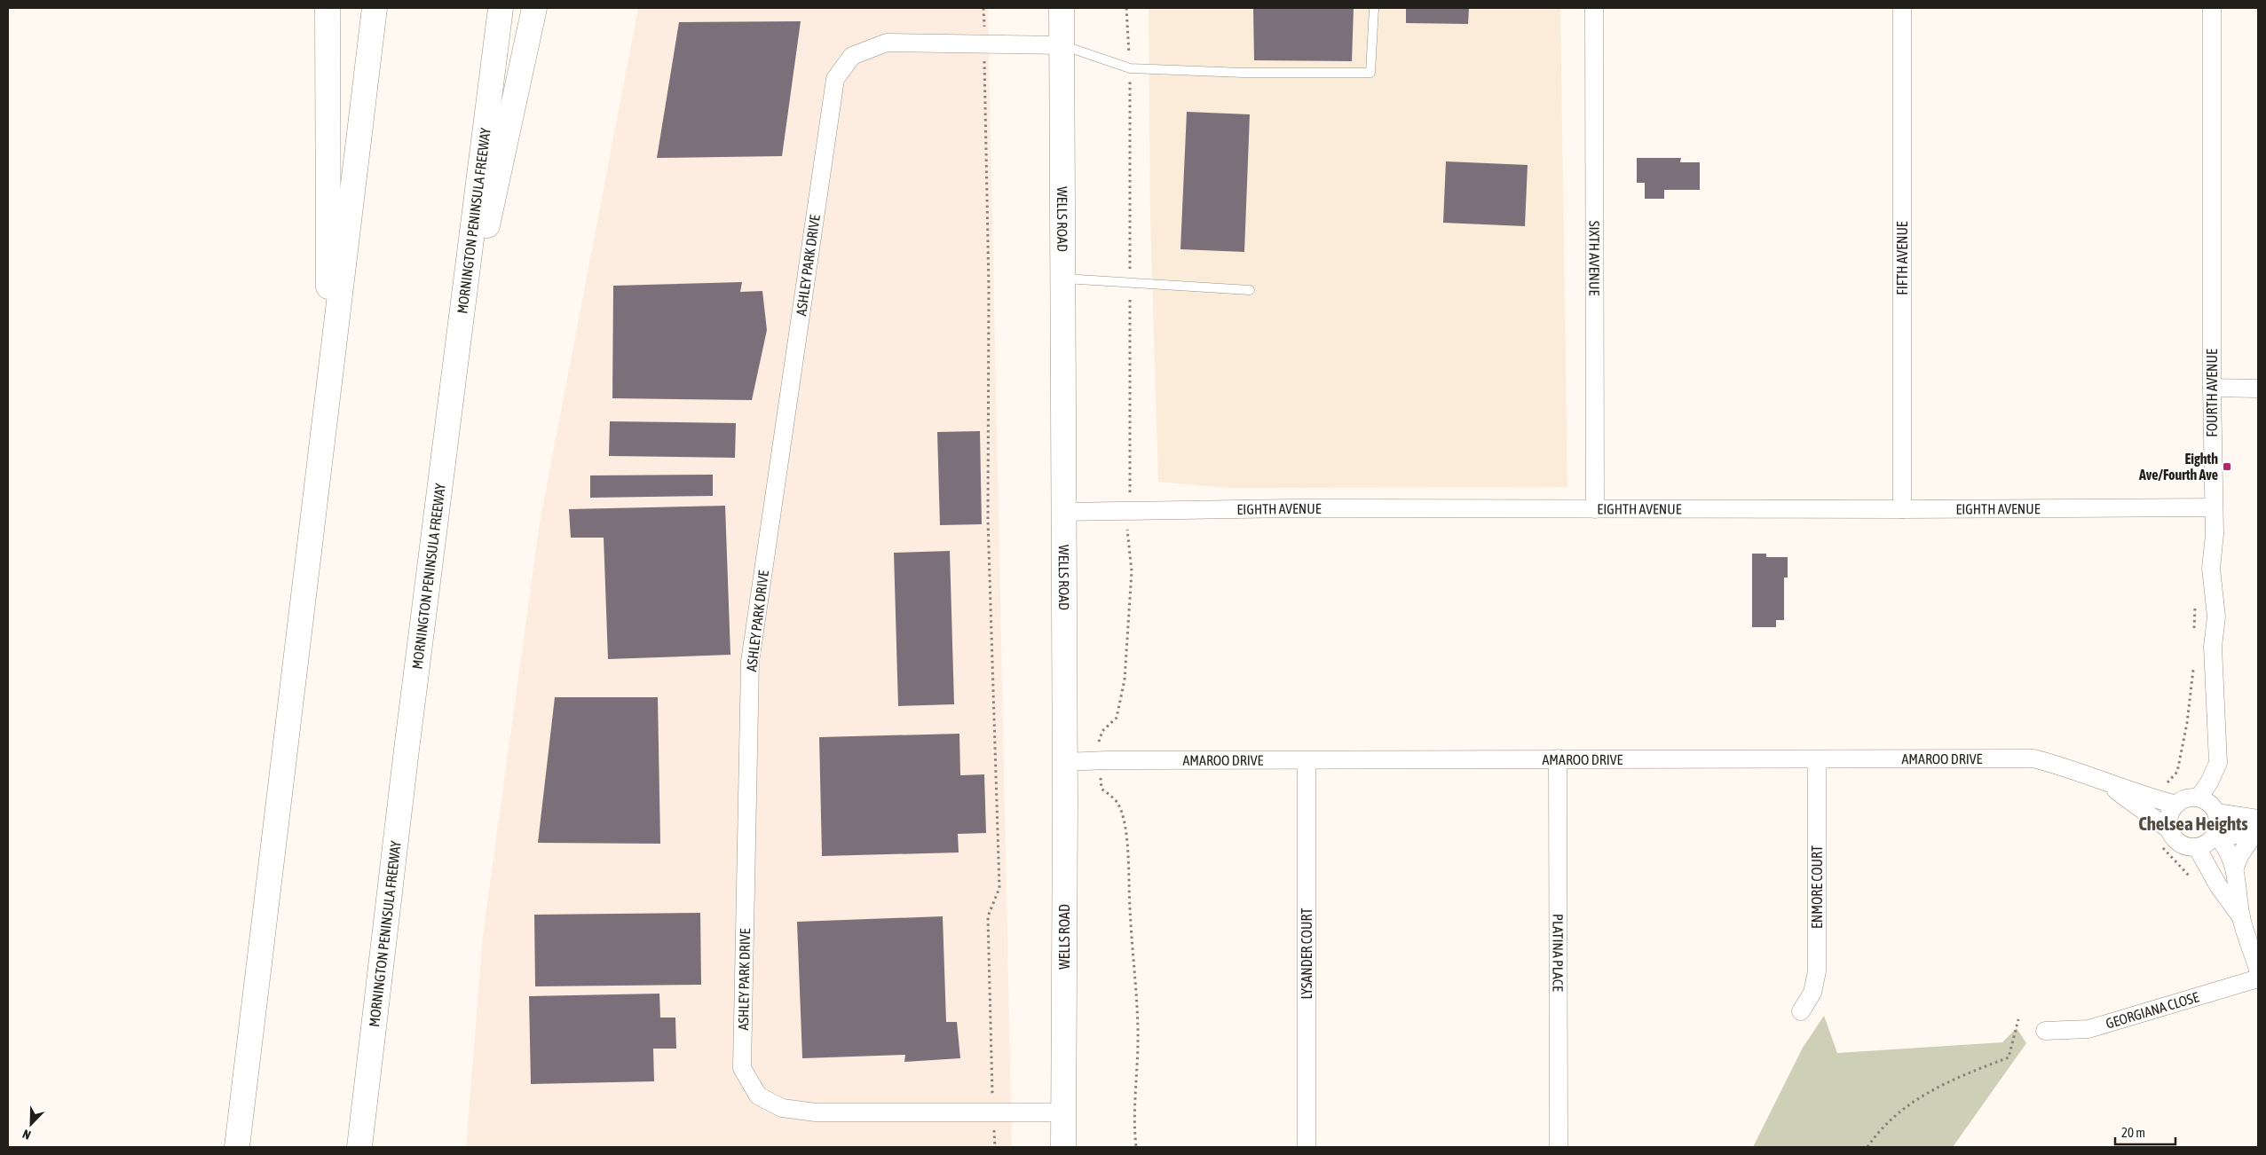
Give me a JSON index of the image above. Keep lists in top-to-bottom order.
{
  "streets": {
    "main road": ["WELLS ROAD", "MORNINGTON PENINSULA FREEWAY"],
    "street": [
      "SIXTH AVENUE",
      "FIFTH AVENUE",
      "ASHLEY PARK DRIVE",
      "FOURTH AVENUE",
      "EIGHTH AVENUE",
      "AMAROO DRIVE",
      "ENMORE COURT",
      "PLATINA PLACE",
      "LYSANDER COURT",
      "GEORGIANA CLOSE"
    ]
  },
  "crossings": [
    ["WELLS ROAD", "ASHLEY PARK DRIVE"],
    ["WELLS ROAD", "EIGHTH AVENUE"],
    ["WELLS ROAD", "AMAROO DRIVE"],
    ["SIXTH AVENUE", "EIGHTH AVENUE"],
    ["FIFTH AVENUE", "EIGHTH AVENUE"],
    ["FOURTH AVENUE", "EIGHTH AVENUE"],
    ["FOURTH AVENUE", "AMAROO DRIVE"],
    ["AMAROO DRIVE", "ENMORE COURT"],
    ["AMAROO DRIVE", "PLATINA PLACE"],
    ["AMAROO DRIVE", "LYSANDER COURT"]
  ],
  "districts": ["Chelsea Heights"],
  "places": {
    "transit": ["Eighth Ave/Fourth Ave"]
  },
  "scale_bar": "20 m",
  "north": "bottom left"
}
